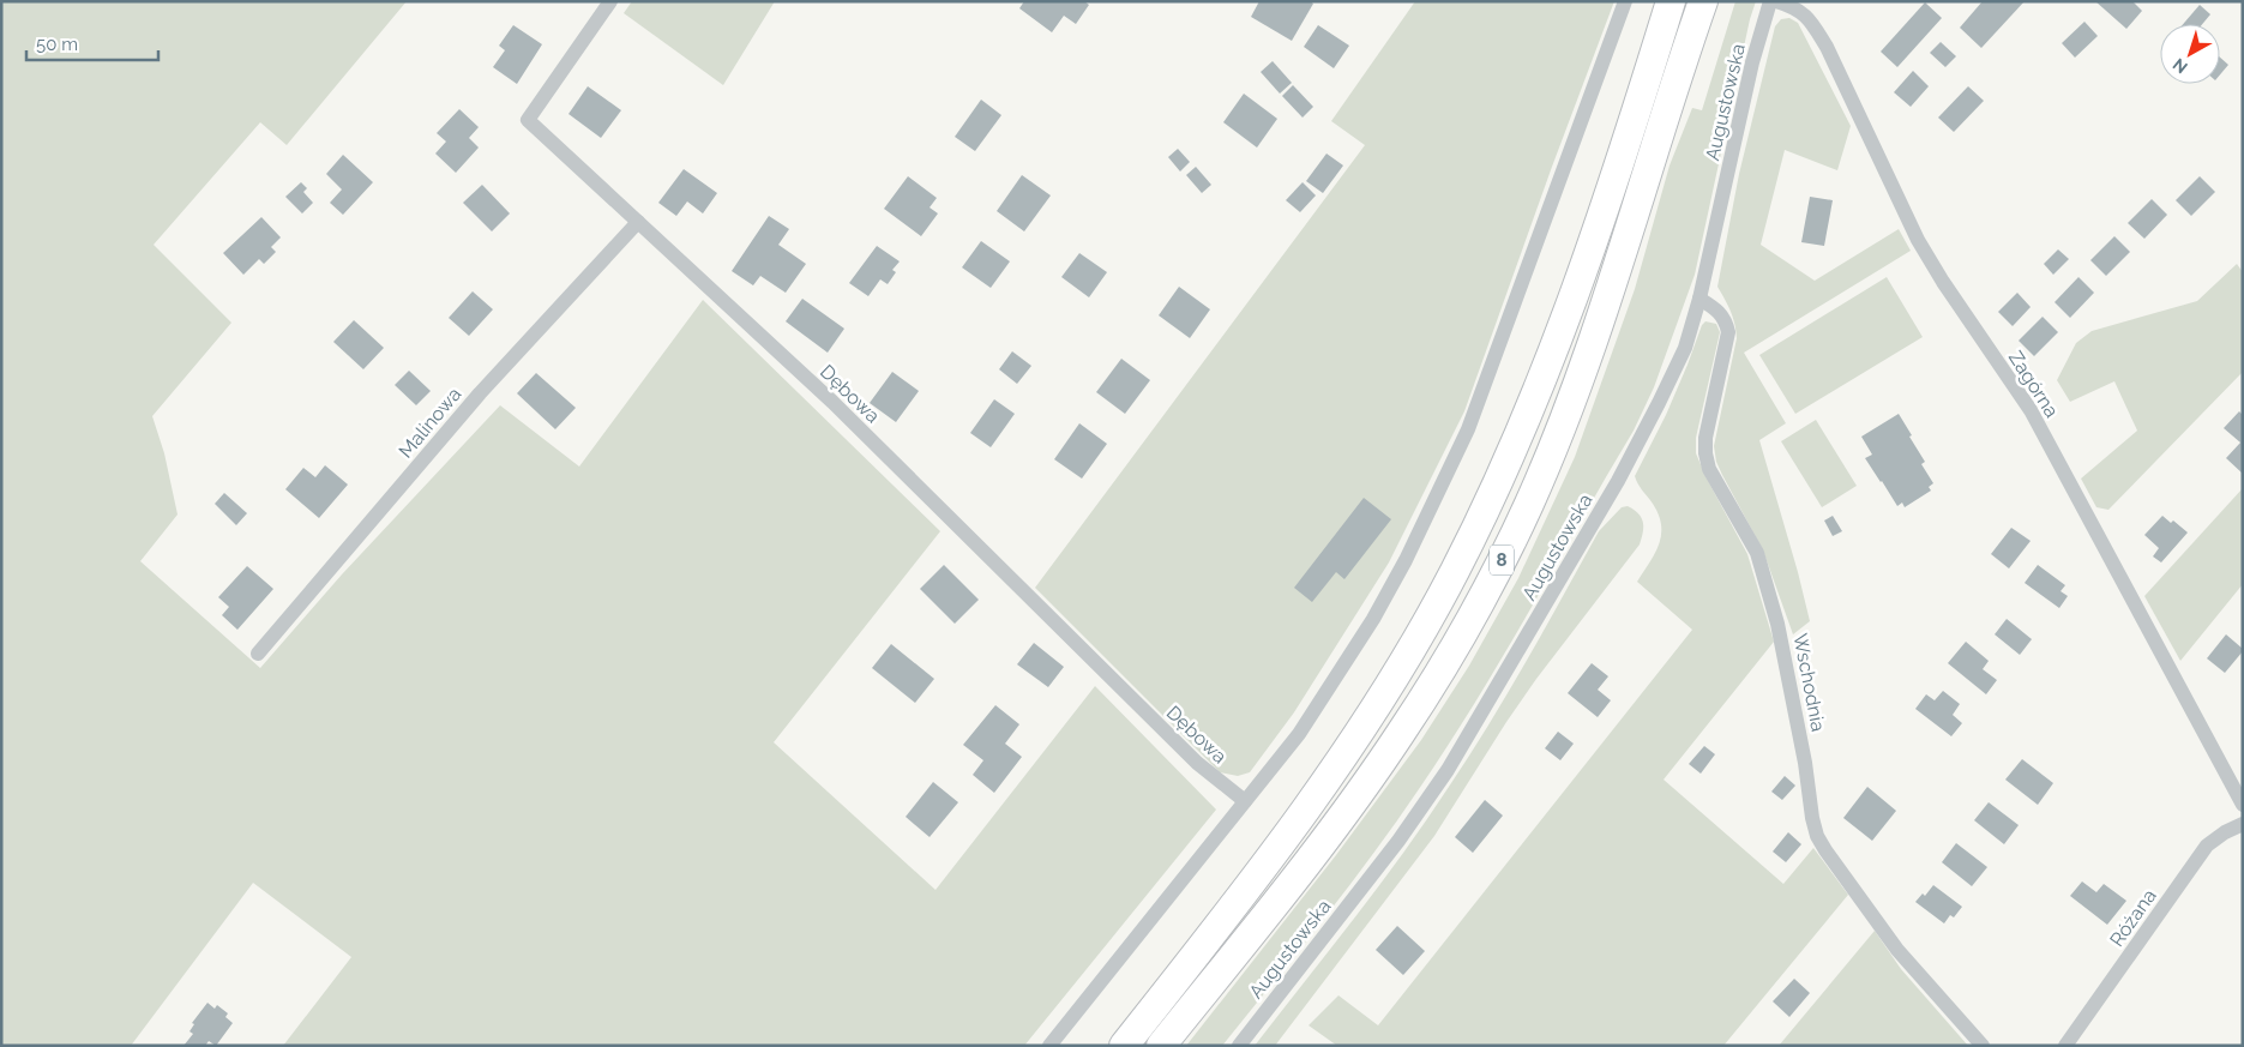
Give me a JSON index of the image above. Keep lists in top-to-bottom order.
{
  "streets": {
    "highway": ["8"],
    "street": [
      "Augustowska",
      "Zagórna",
      "Dębowa",
      "Malinowa",
      "Wschodnia",
      "Różana"
    ]
  },
  "crossings": [
    ["Augustowska", "Wschodnia"],
    ["Dębowa", "Malinowa"]
  ],
  "scale_bar": "50 m",
  "north": "bottom left"
}
